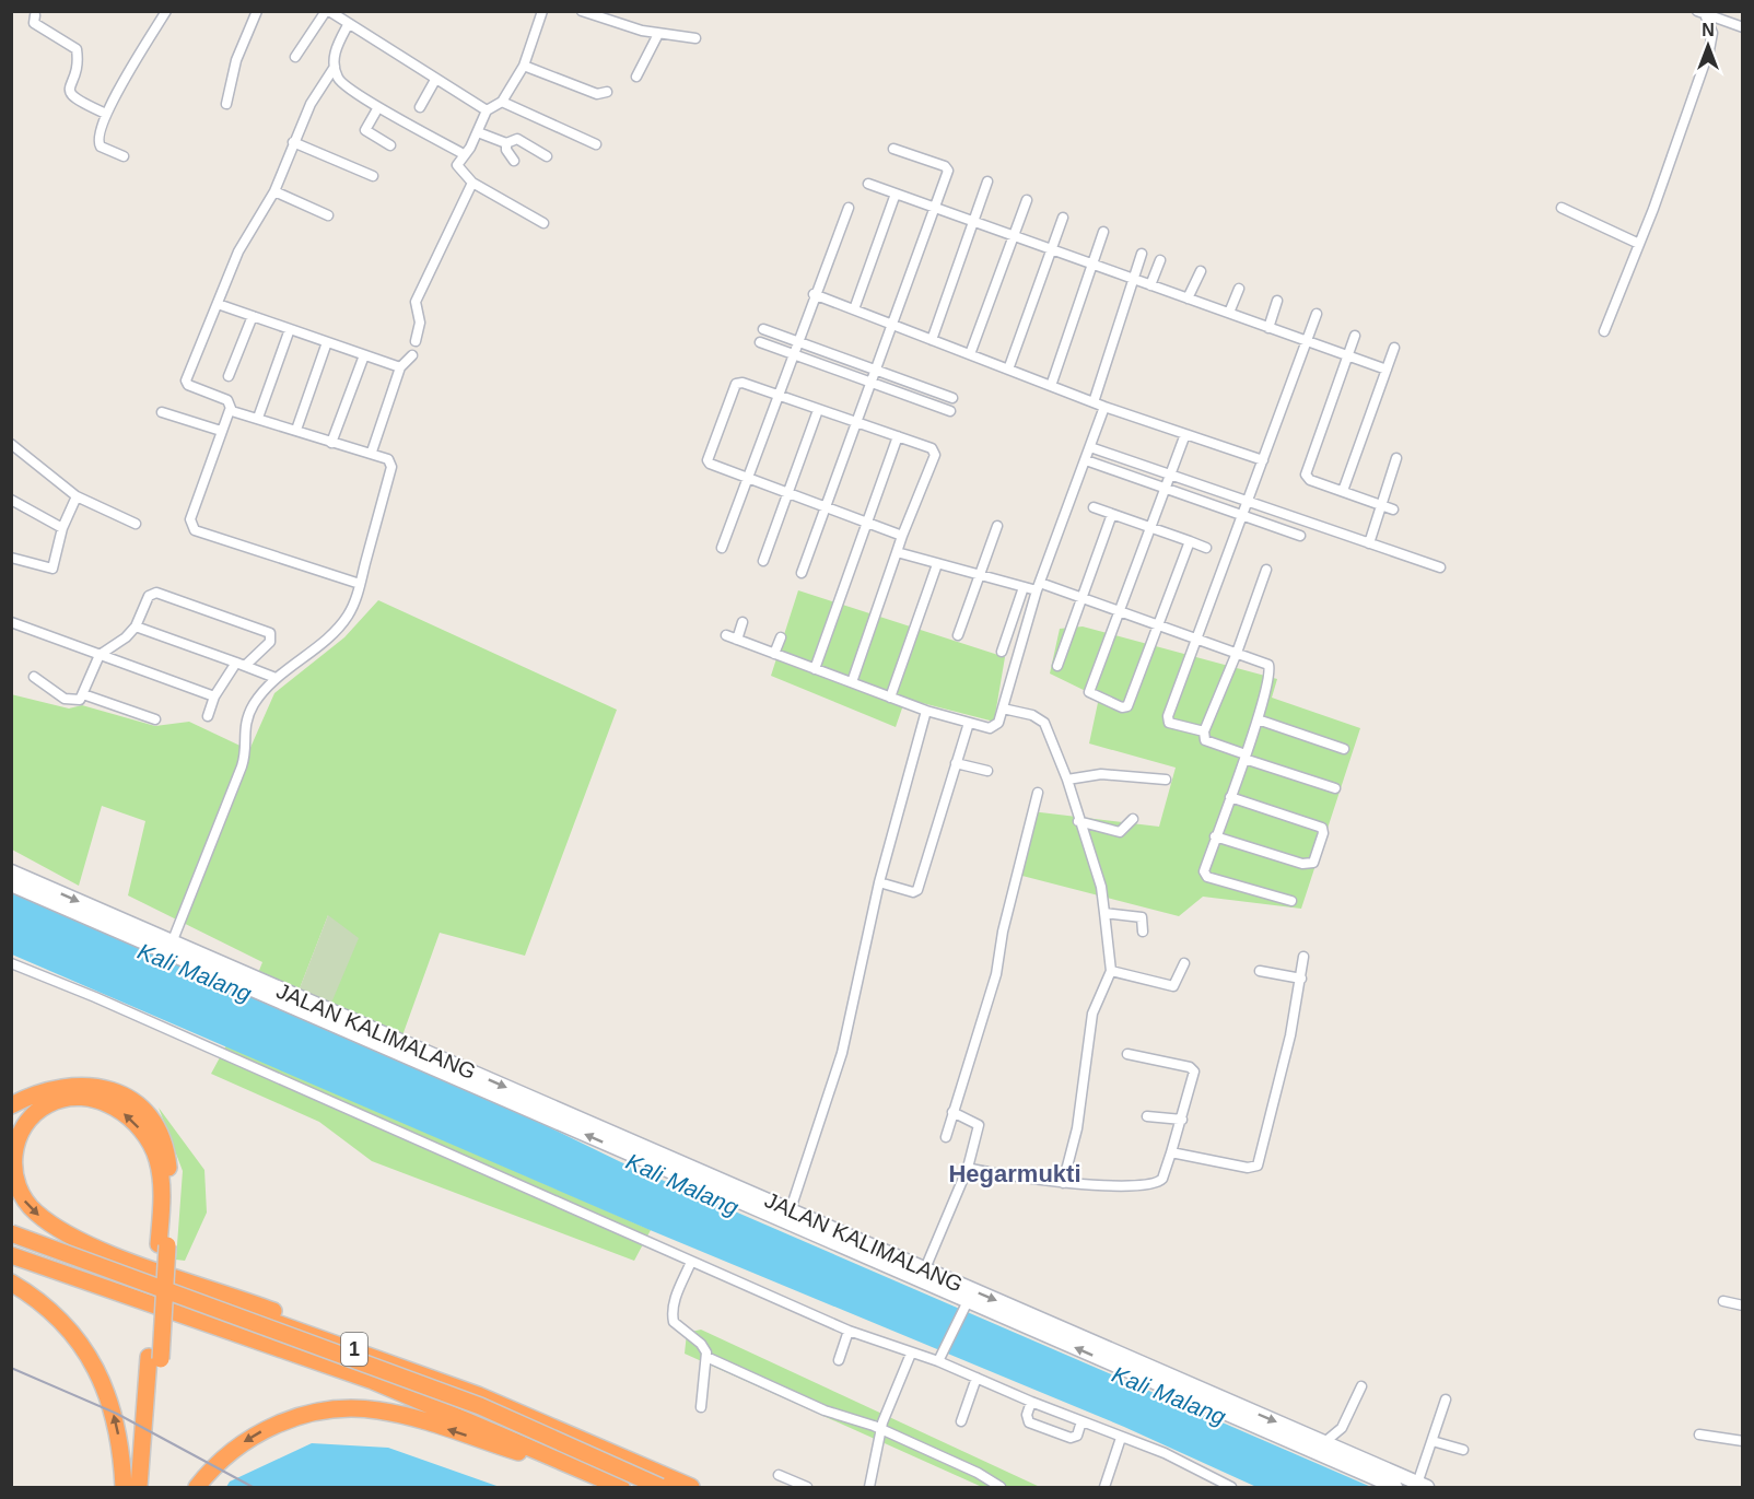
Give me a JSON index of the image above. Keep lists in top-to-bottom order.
{
  "streets": {
    "highway": ["1"],
    "main road": ["JALAN KALIMALANG"]
  },
  "districts": ["Hegarmukti"],
  "water": ["Kali Malang"],
  "north": "top"
}
